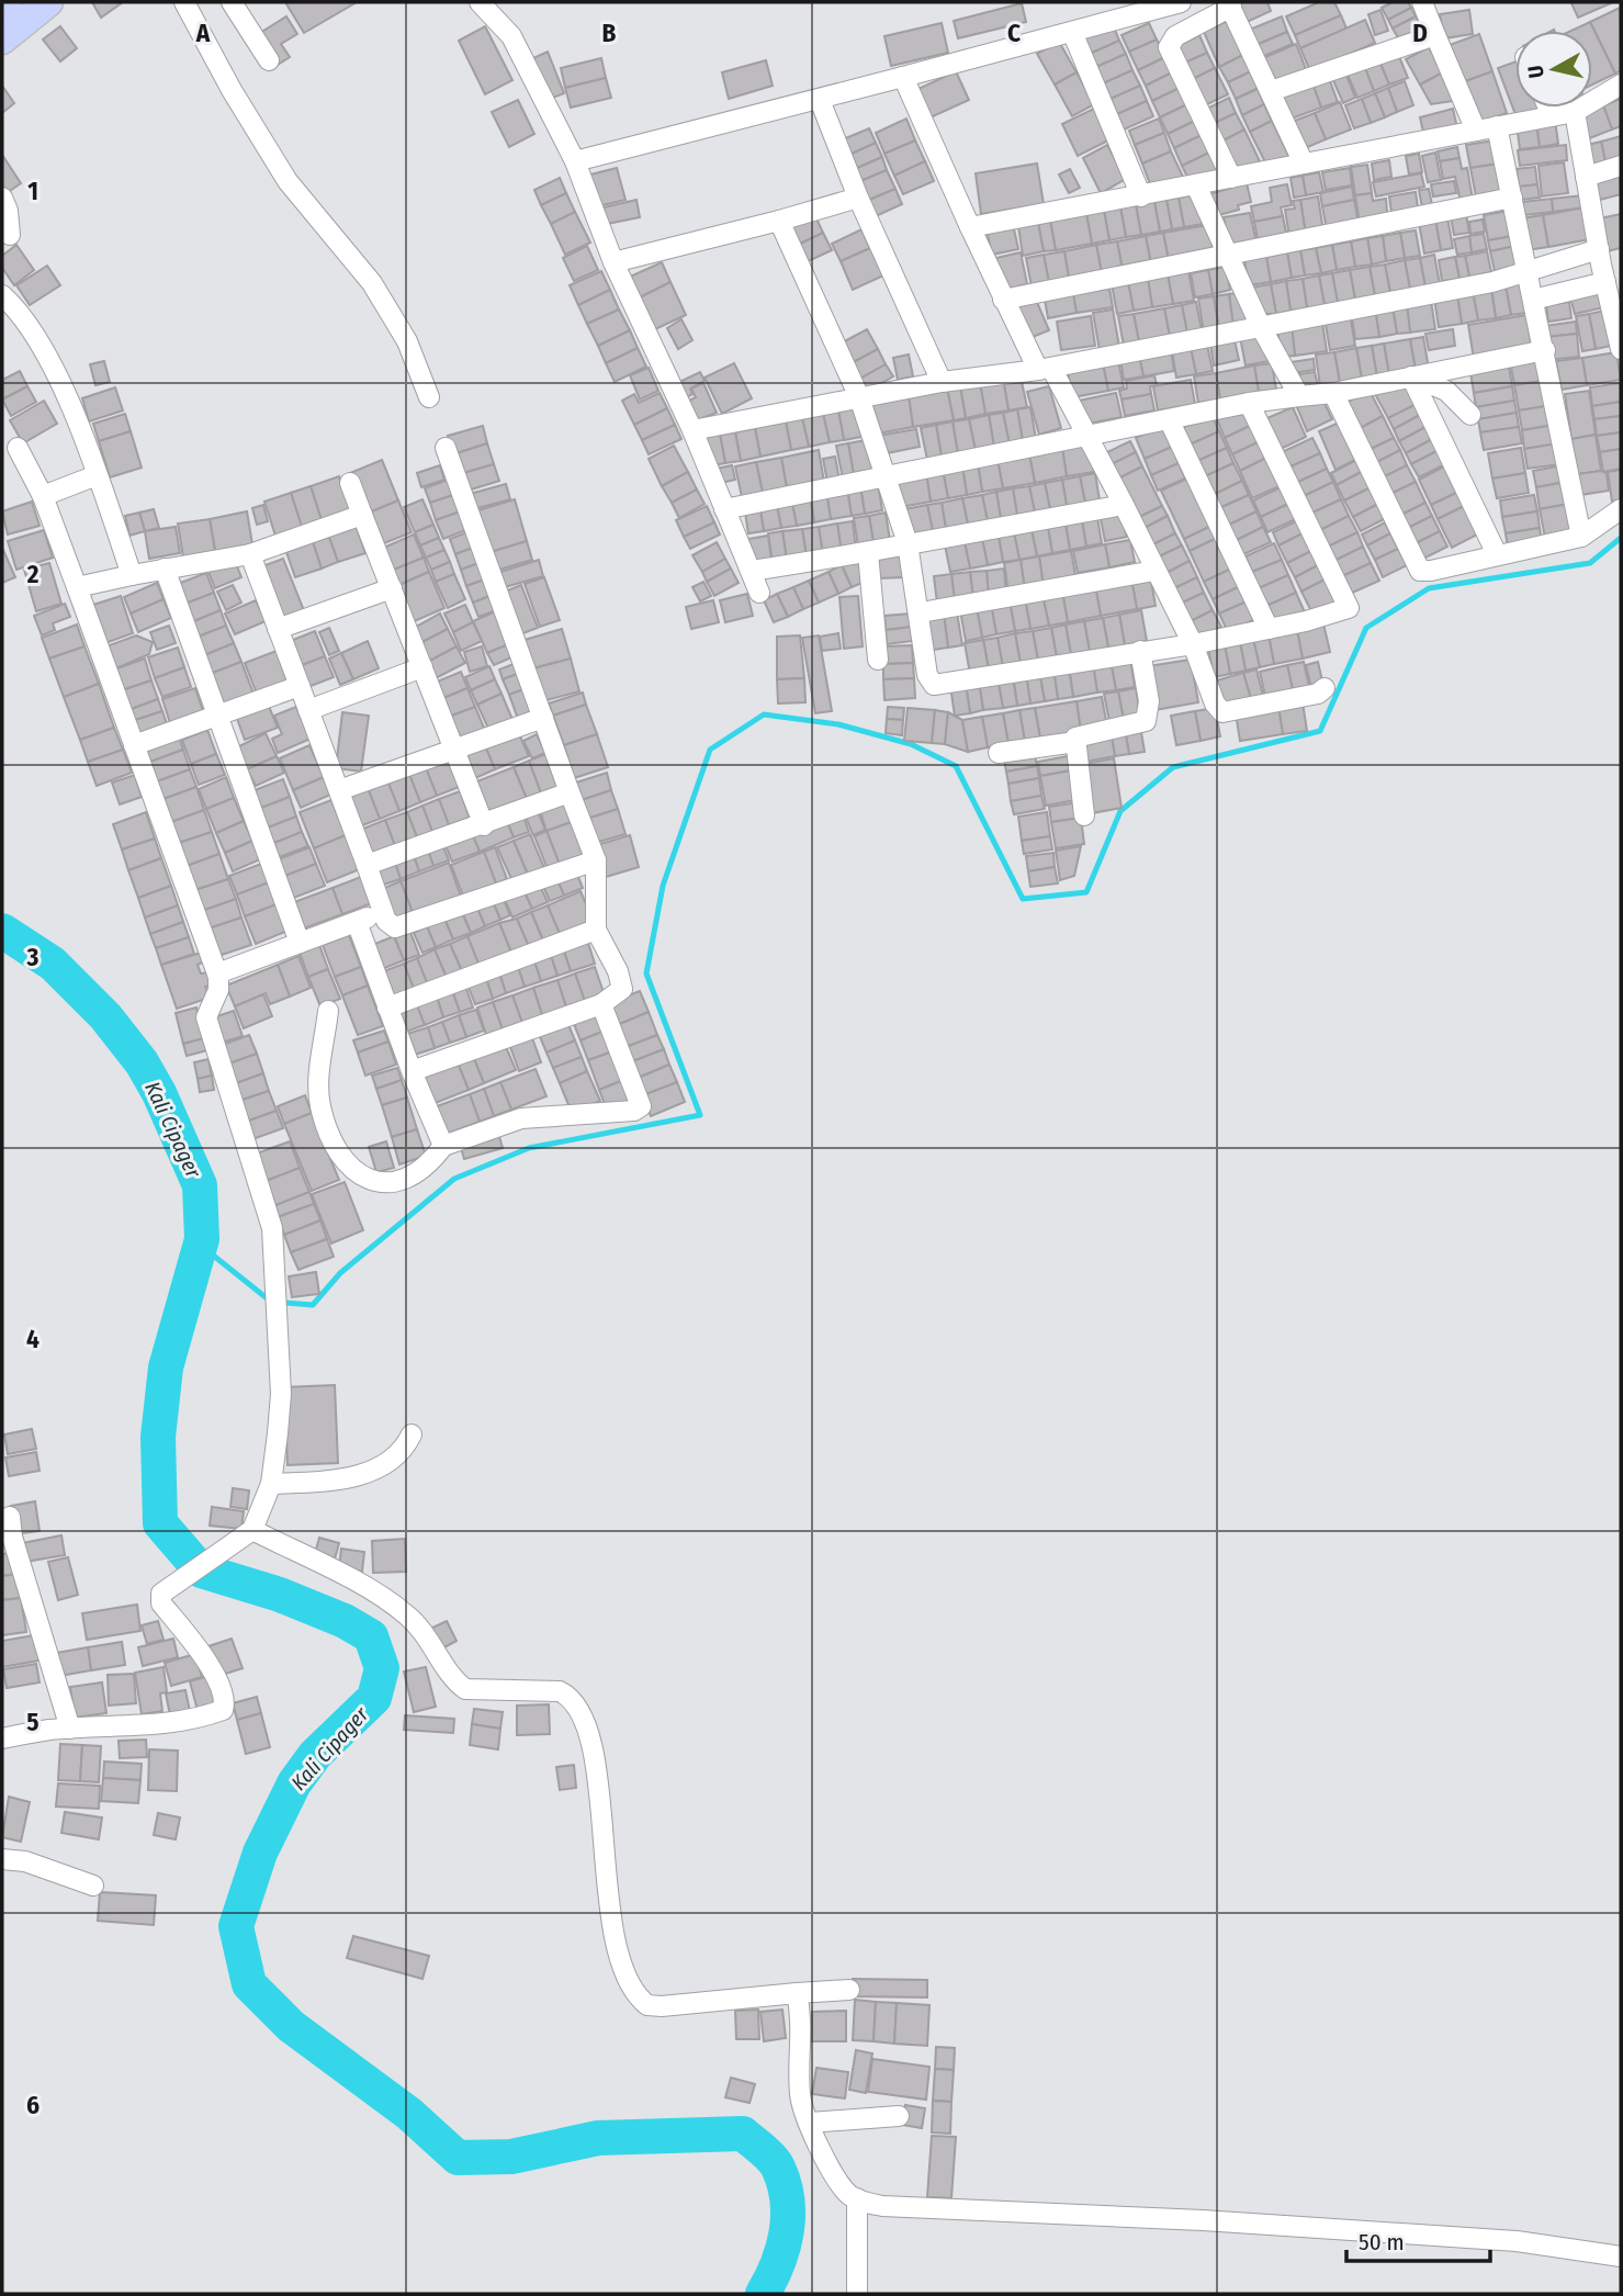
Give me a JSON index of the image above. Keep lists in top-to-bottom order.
{
  "water": ["Kali Cipager"],
  "scale_bar": "50 m",
  "north": "left",
  "grid": {
    "columns": [
      "A",
      "B",
      "C",
      "D"
    ],
    "rows": [
      "1",
      "2",
      "3",
      "4",
      "5",
      "6"
    ]
  }
}
